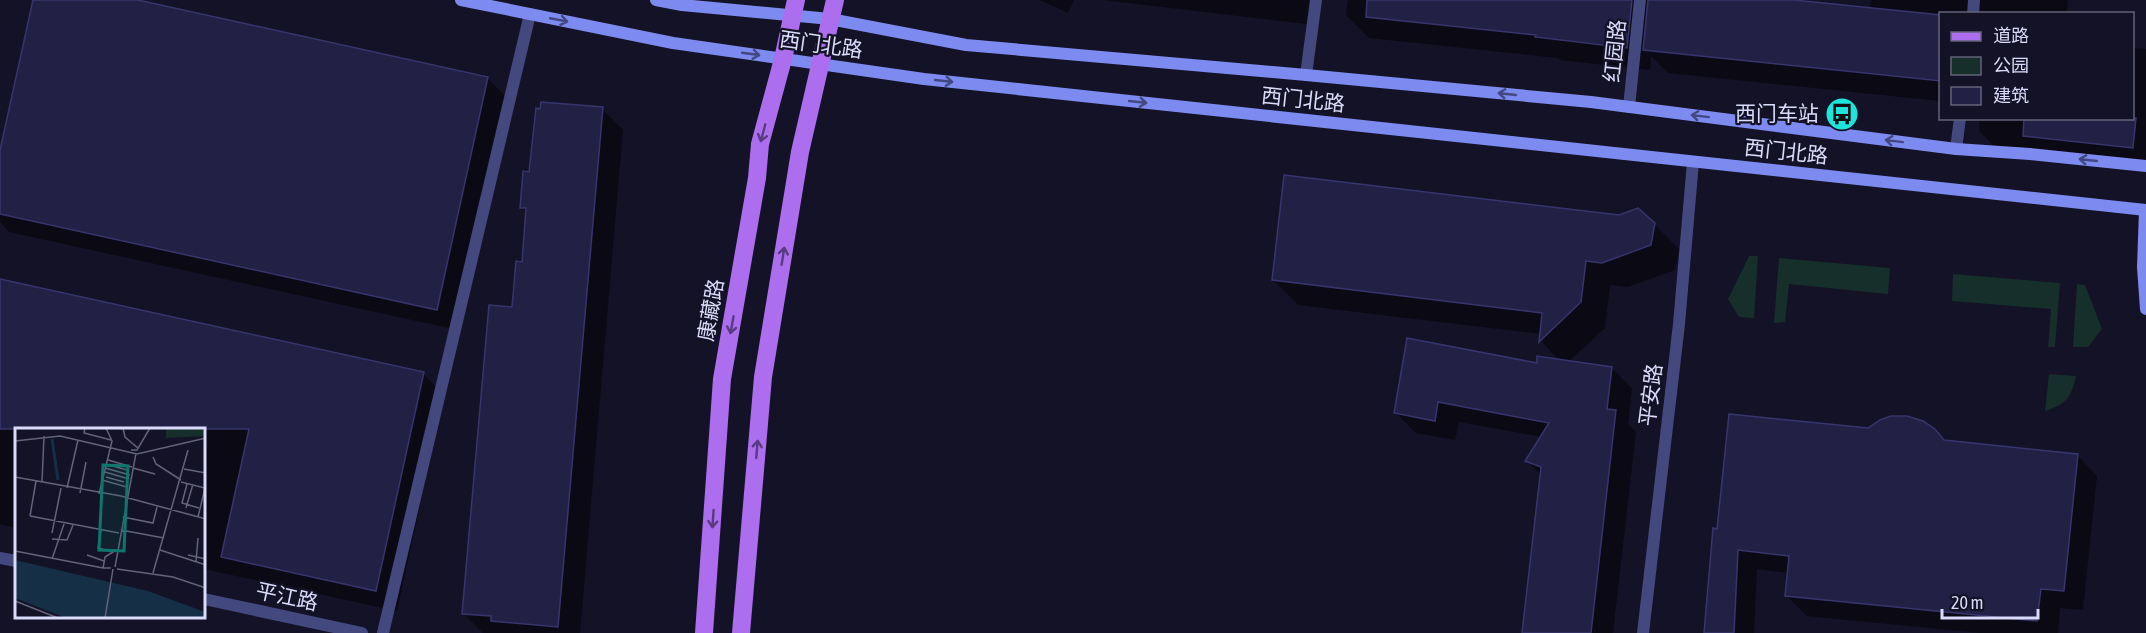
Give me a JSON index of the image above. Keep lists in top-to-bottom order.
{
  "streets": {
    "main road": ["西门北路", "康藏路"],
    "street": ["红园路", "平安路", "平江路"]
  },
  "crossings": [
    ["西门北路", "红园路"],
    ["西门北路", "康藏路"],
    ["西门北路", "平安路"]
  ],
  "places": {
    "bus stop": ["西门车站"]
  },
  "legend": ["道路", "公园", "建筑"],
  "scale_bar": "20 m"
}
